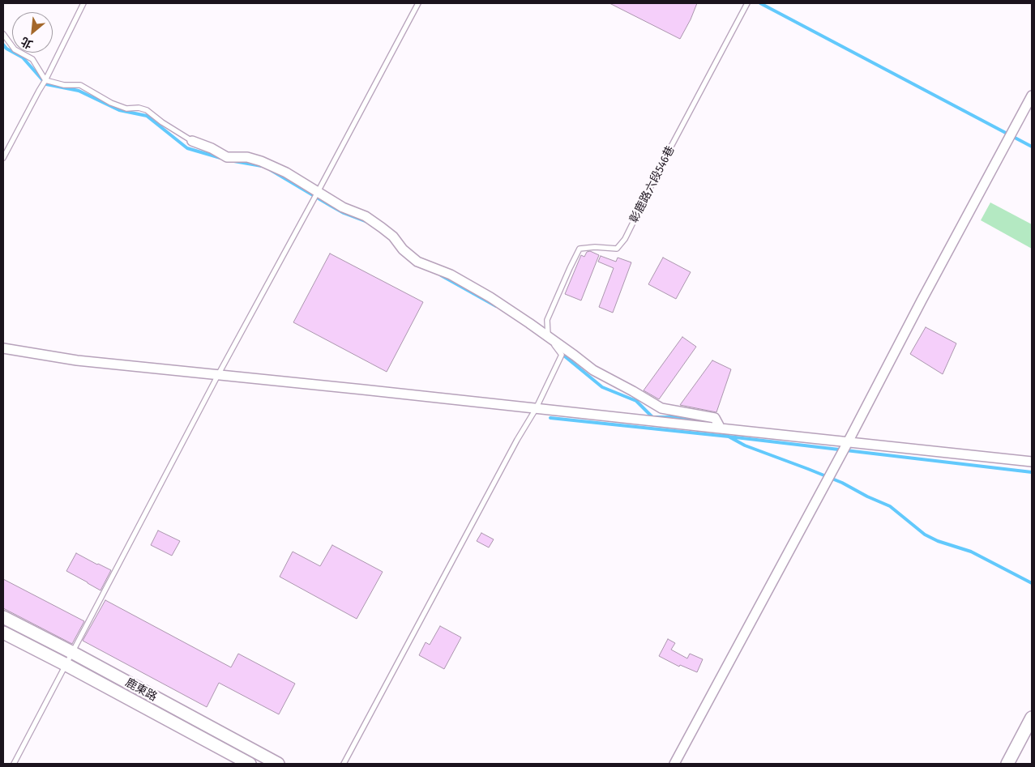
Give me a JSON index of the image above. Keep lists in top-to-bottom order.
{
  "streets": {
    "street": ["鹿東路"],
    "lane": ["彰鹿路六段546巷"]
  },
  "north": "bottom left"
}
